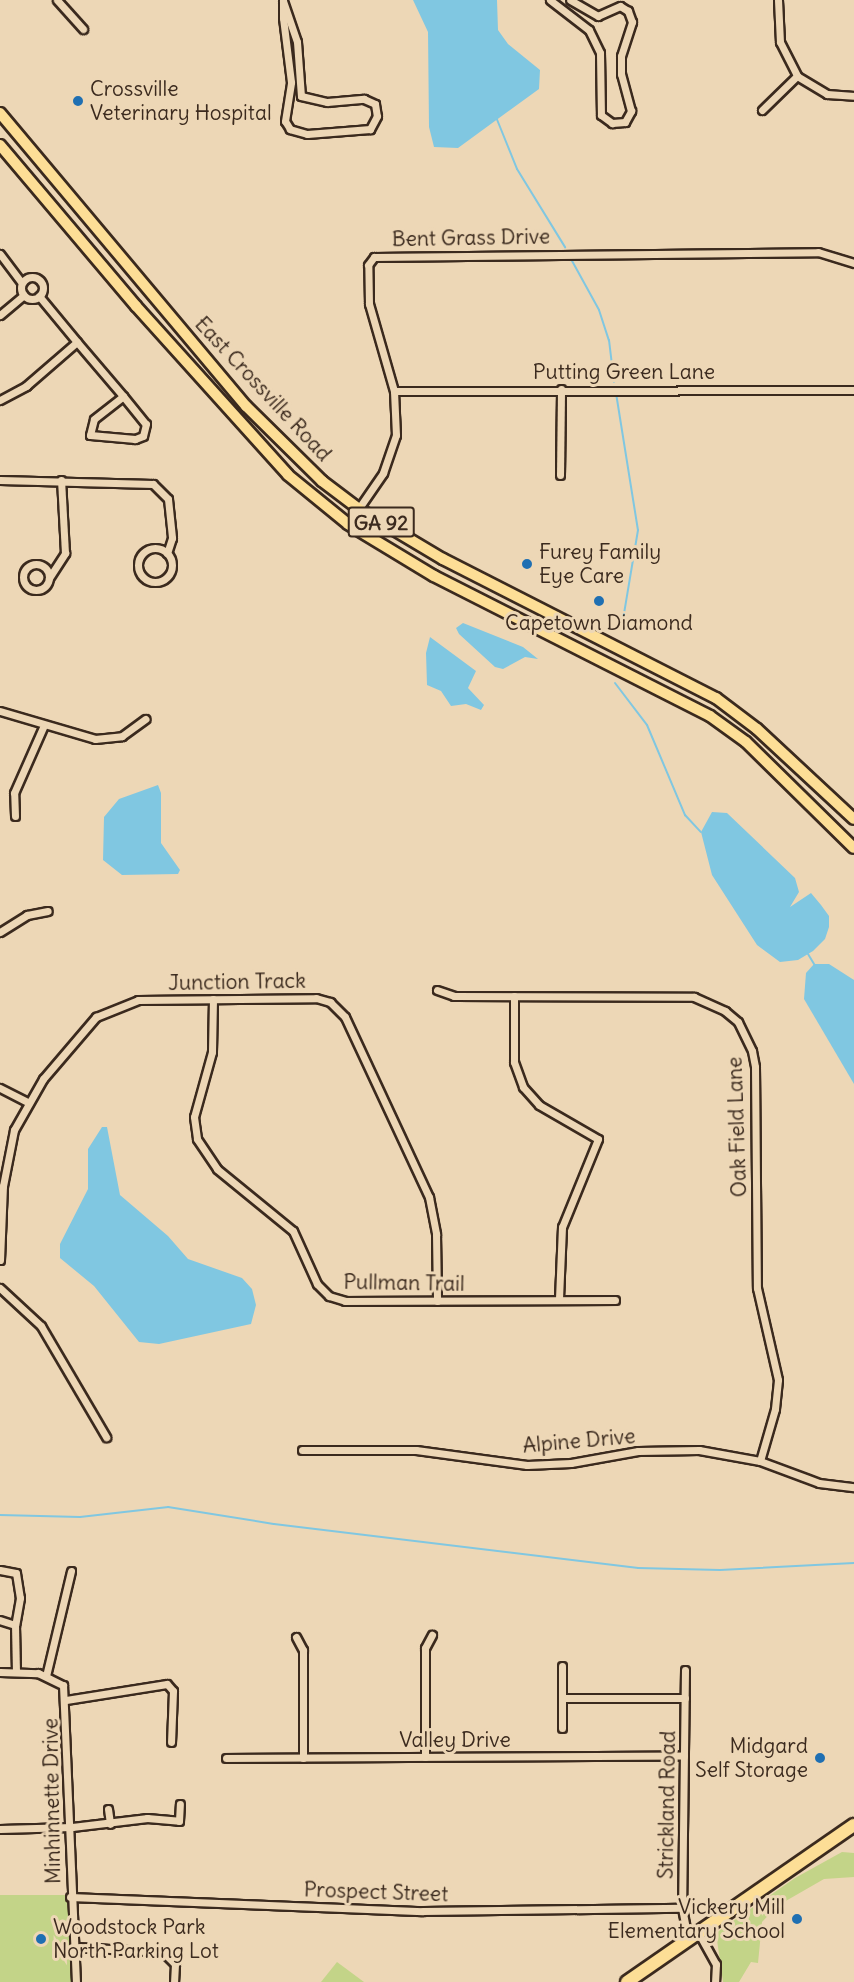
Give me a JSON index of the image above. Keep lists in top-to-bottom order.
{
  "streets": {
    "main road": ["East Crossville Road", "GA 92"],
    "street": [
      "Bent Grass Drive",
      "Putting Green Lane",
      "Junction Track",
      "Oak Field Lane",
      "Pullman Trail",
      "Alpine Drive",
      "Valley Drive",
      "Minhinnette Drive",
      "Strickland Road",
      "Prospect Street"
    ]
  },
  "crossings": [
    ["Bent Grass Drive", "Putting Green Lane"],
    ["Bent Grass Drive", "East Crossville Road"],
    ["Junction Track", "Pullman Trail"],
    ["Oak Field Lane", "Alpine Drive"],
    ["Valley Drive", "Strickland Road"],
    ["Minhinnette Drive", "Prospect Street"],
    ["Strickland Road", "Prospect Street"]
  ],
  "places": [
    "Crossville Veterinary Hospital",
    "Furey Family Eye Care",
    "Capetown Diamond",
    "Midgard Self Storage",
    "Vickery Mill Elementary School",
    "Woodstock Park North Parking Lot"
  ]
}
